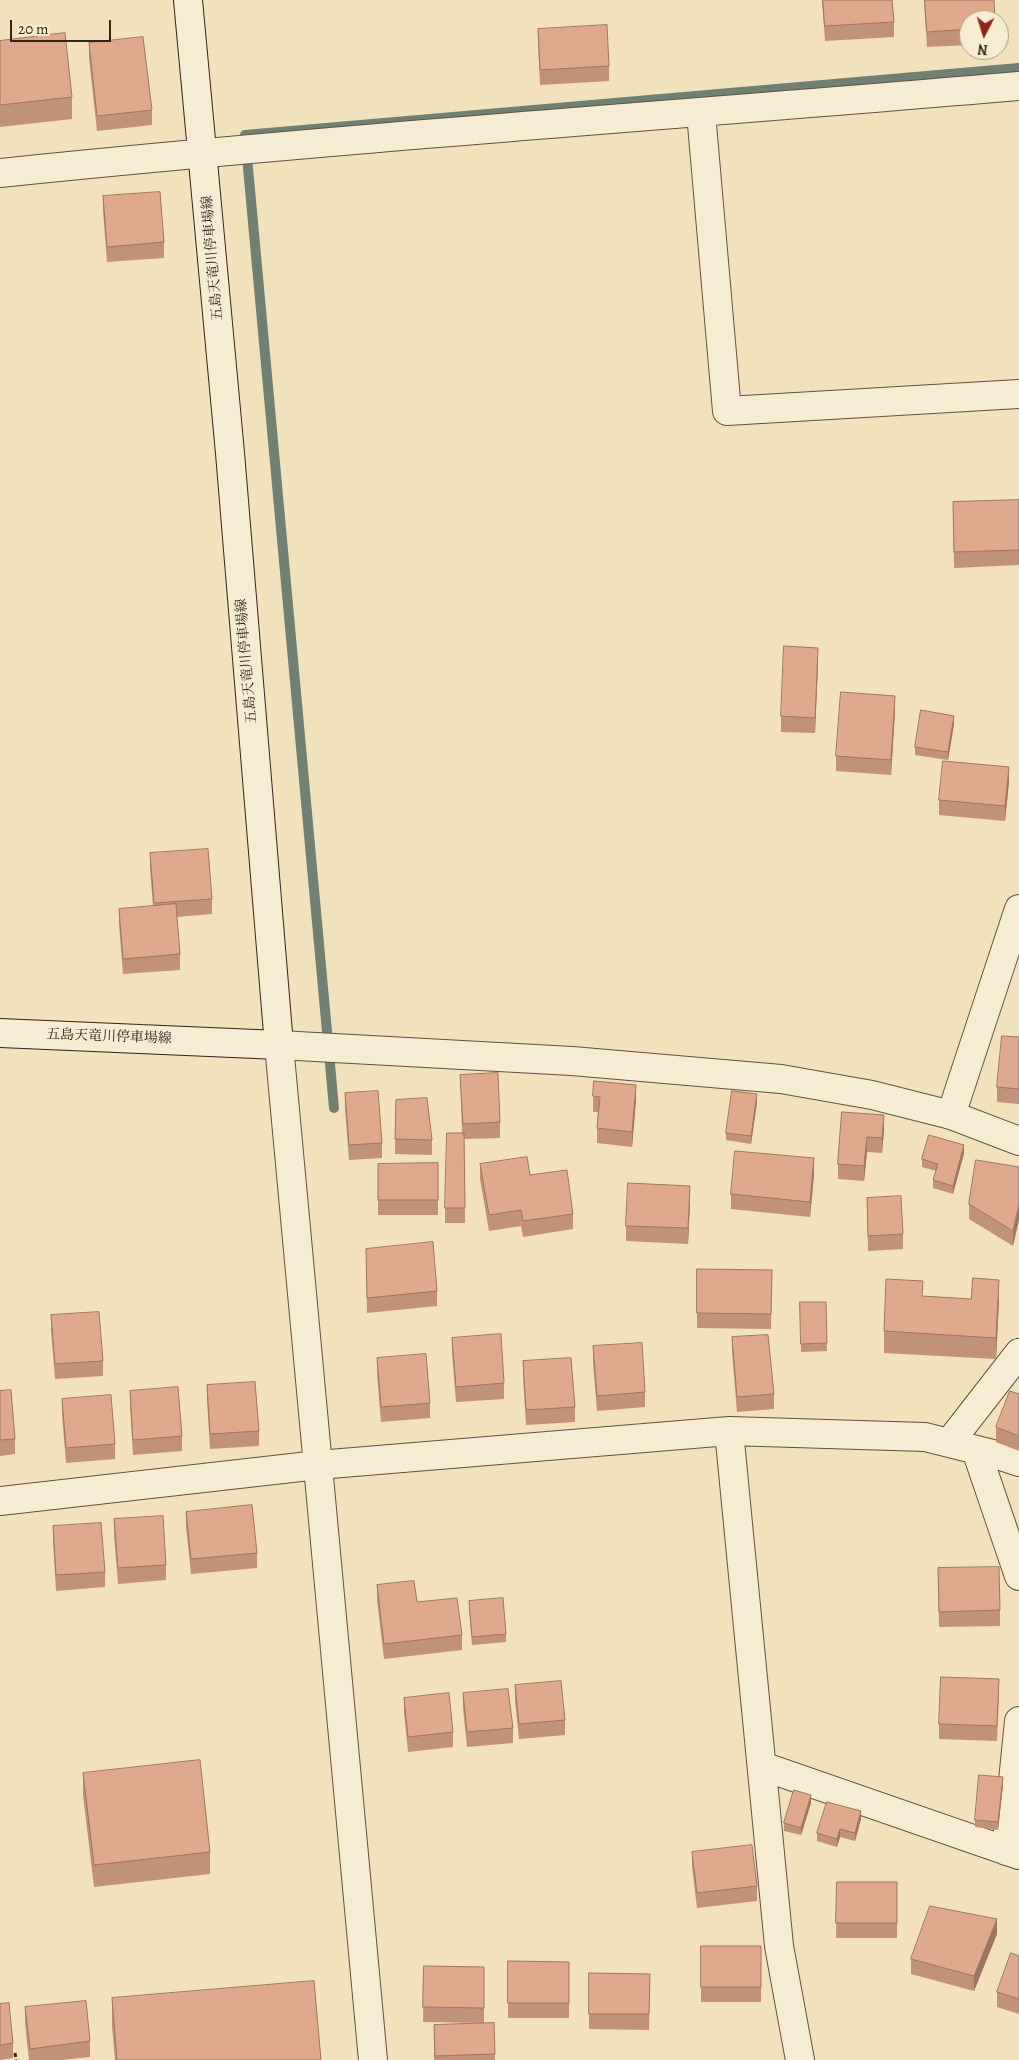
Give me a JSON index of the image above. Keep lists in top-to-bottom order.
{
  "streets": {
    "street": ["五島天竜川停車場線"]
  },
  "scale_bar": "20 m",
  "north": "bottom"
}
